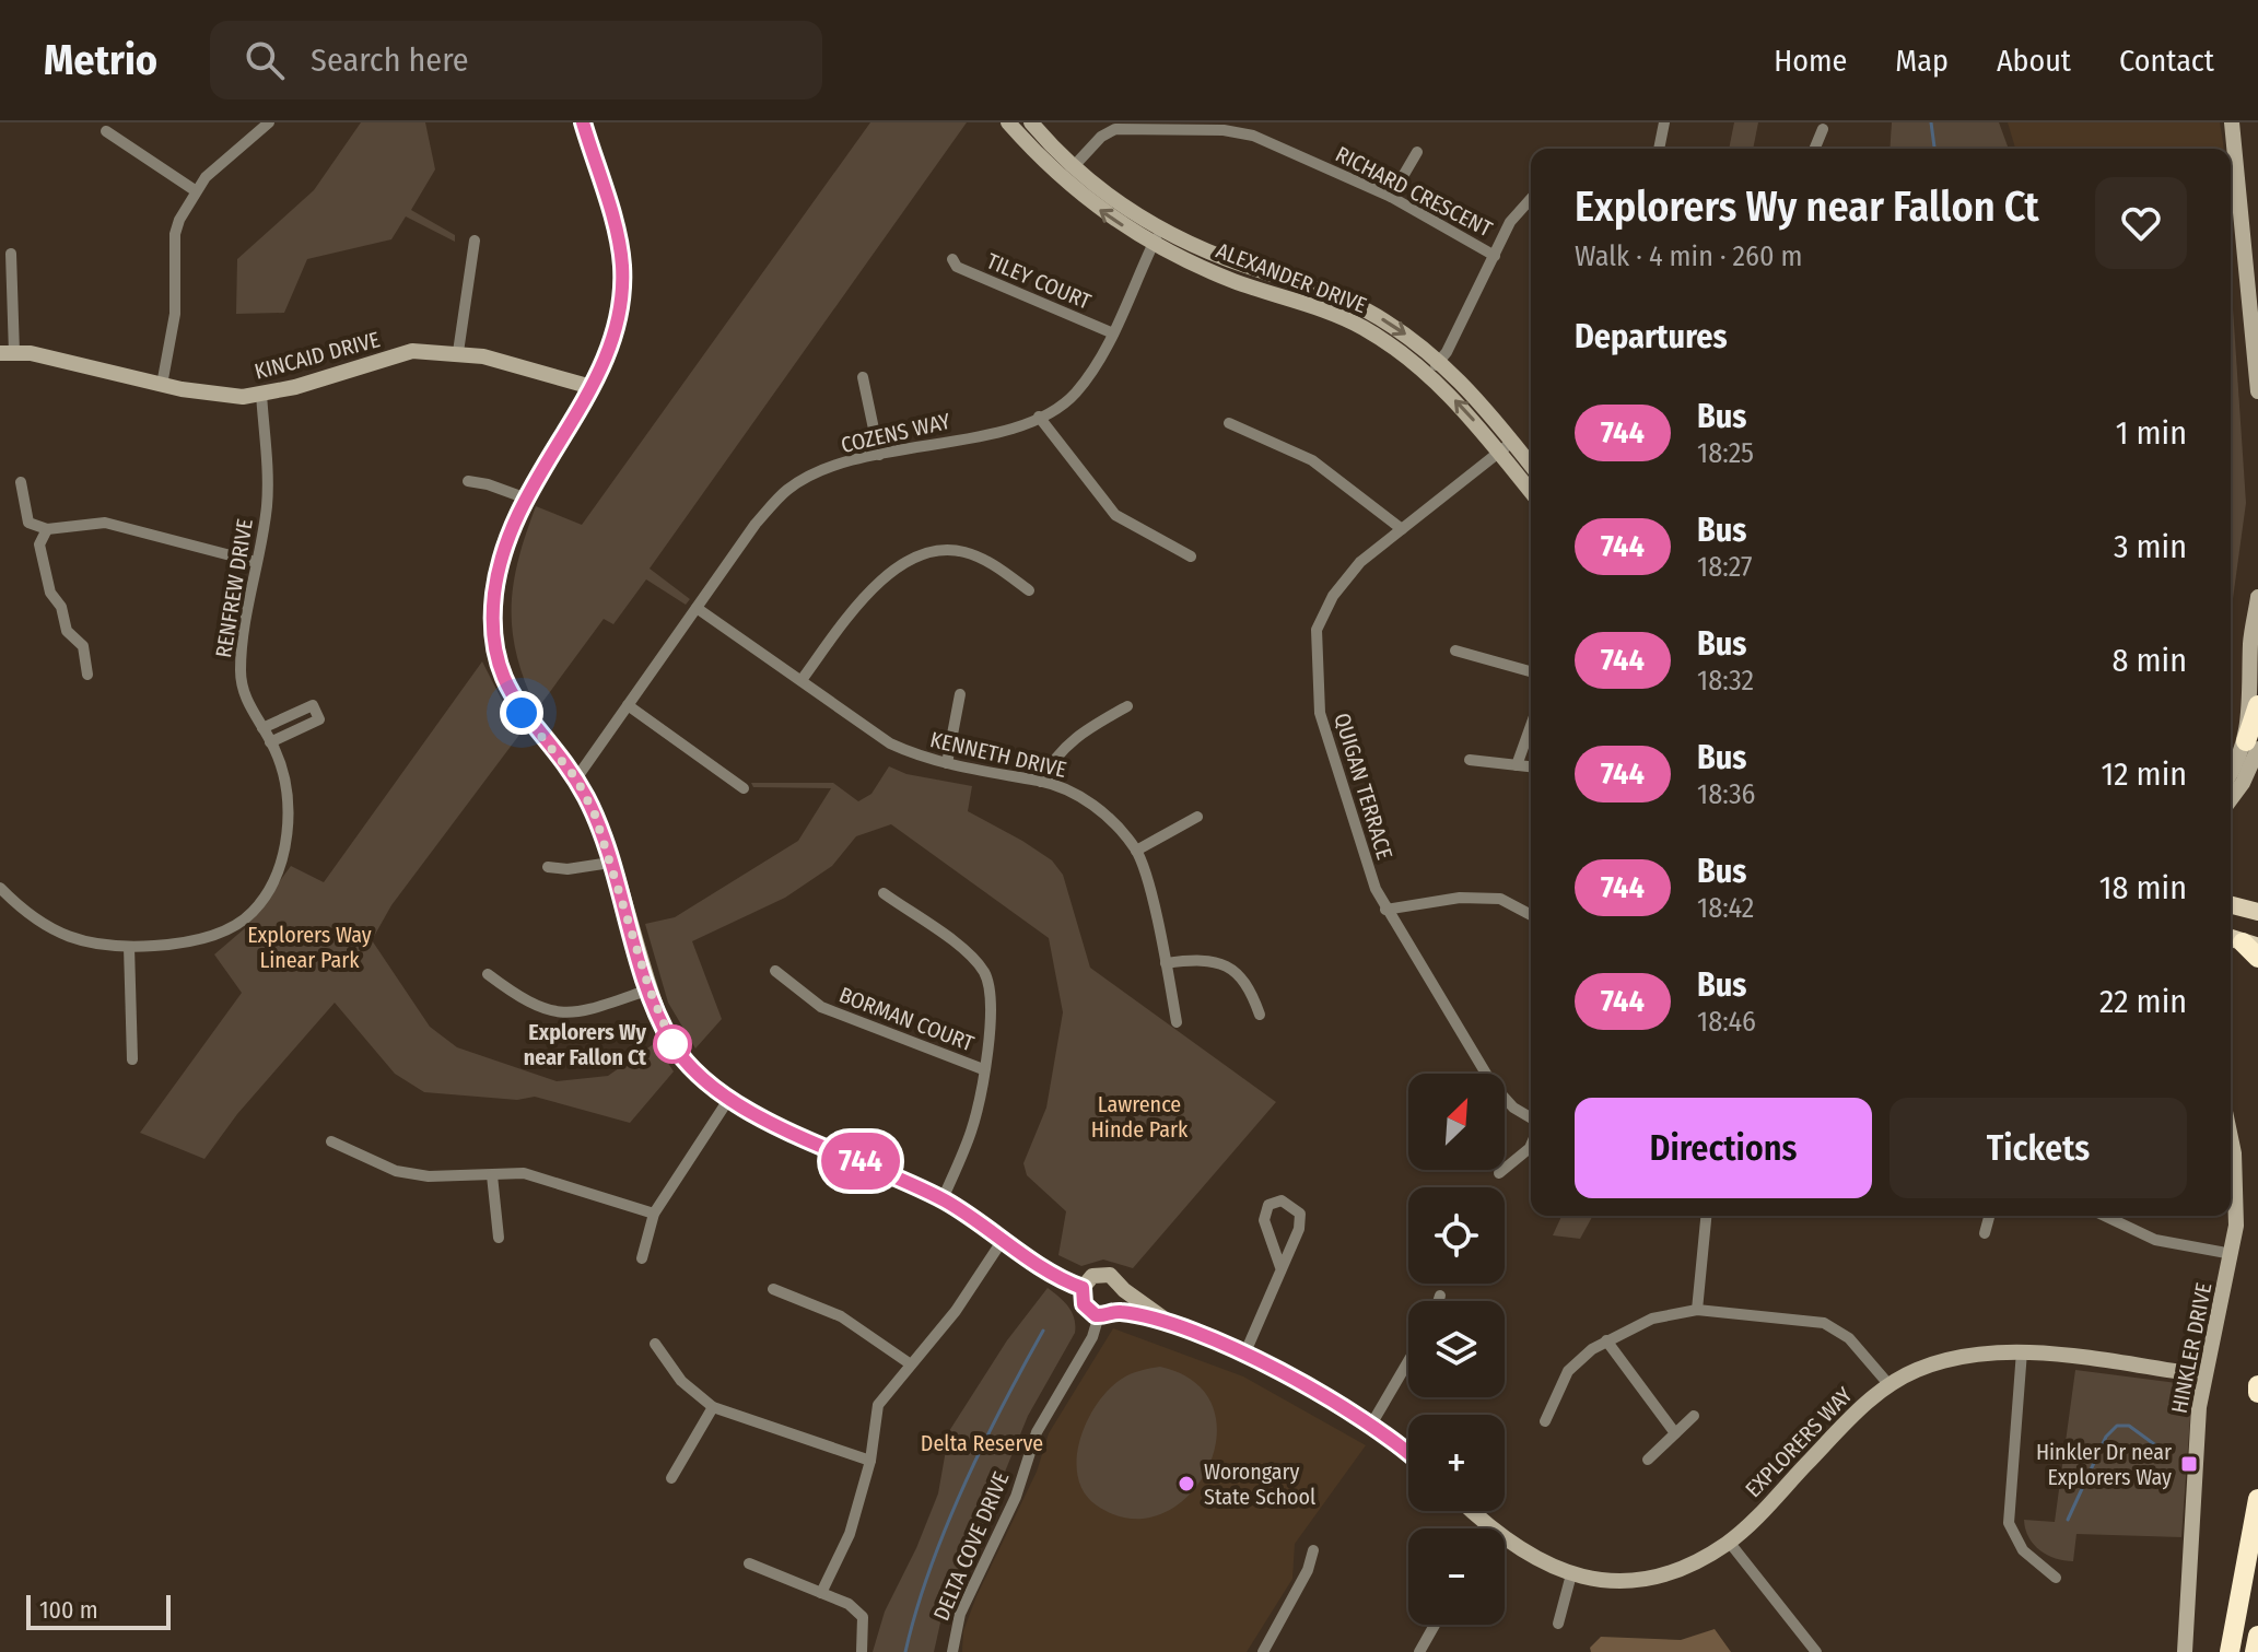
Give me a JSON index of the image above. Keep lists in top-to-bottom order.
{
  "streets": {
    "street": [
      "RICHARD CRESCENT",
      "ALEXANDER DRIVE",
      "TILEY COURT",
      "KINCAID DRIVE",
      "COZENS WAY",
      "RENFREW DRIVE",
      "KENNETH DRIVE",
      "QUIGAN TERRACE",
      "BORMAN COURT",
      "HINKLER DRIVE",
      "EXPLORERS WAY",
      "DELTA COVE DRIVE"
    ]
  },
  "crossings": [
    ["RICHARD CRESCENT", "ALEXANDER DRIVE"],
    ["ALEXANDER DRIVE", "COZENS WAY"],
    ["ALEXANDER DRIVE", "QUIGAN TERRACE"],
    ["TILEY COURT", "COZENS WAY"],
    ["KINCAID DRIVE", "RENFREW DRIVE"],
    ["COZENS WAY", "KENNETH DRIVE"],
    ["HINKLER DRIVE", "EXPLORERS WAY"]
  ],
  "parks": ["Explorers Way Linear Park", "Lawrence Hinde Park", "Delta Reserve"],
  "places": {
    "other": ["Explorers Wy near Fallon Ct", "Worongary State School"],
    "transit": ["Hinkler Dr near Explorers Way"]
  },
  "lines": ["bus line 744"],
  "scale_bar": "100 m",
  "north": "top right",
  "page": {
    "header": "Metrio",
    "search": "Search here",
    "nav": [
      "Home",
      "Map",
      "About",
      "Contact"
    ],
    "on_map": "744",
    "heading": [
      ["Explorers Wy near Fallon Ct", "Walk · 4 min · 260 m"],
      "Departures"
    ],
    "list": [
      {
        "mark": "744",
        "name": "Bus",
        "note": "18:25",
        "value": "1 min"
      },
      {
        "mark": "744",
        "name": "Bus",
        "note": "18:27",
        "value": "3 min"
      },
      {
        "mark": "744",
        "name": "Bus",
        "note": "18:32",
        "value": "8 min"
      },
      {
        "mark": "744",
        "name": "Bus",
        "note": "18:36",
        "value": "12 min"
      },
      {
        "mark": "744",
        "name": "Bus",
        "note": "18:42",
        "value": "18 min"
      },
      {
        "mark": "744",
        "name": "Bus",
        "note": "18:46",
        "value": "22 min"
      }
    ],
    "map_buttons": ["+", "−"],
    "buttons": ["Directions", "Tickets"],
    "scale": "100 m"
  }
}
